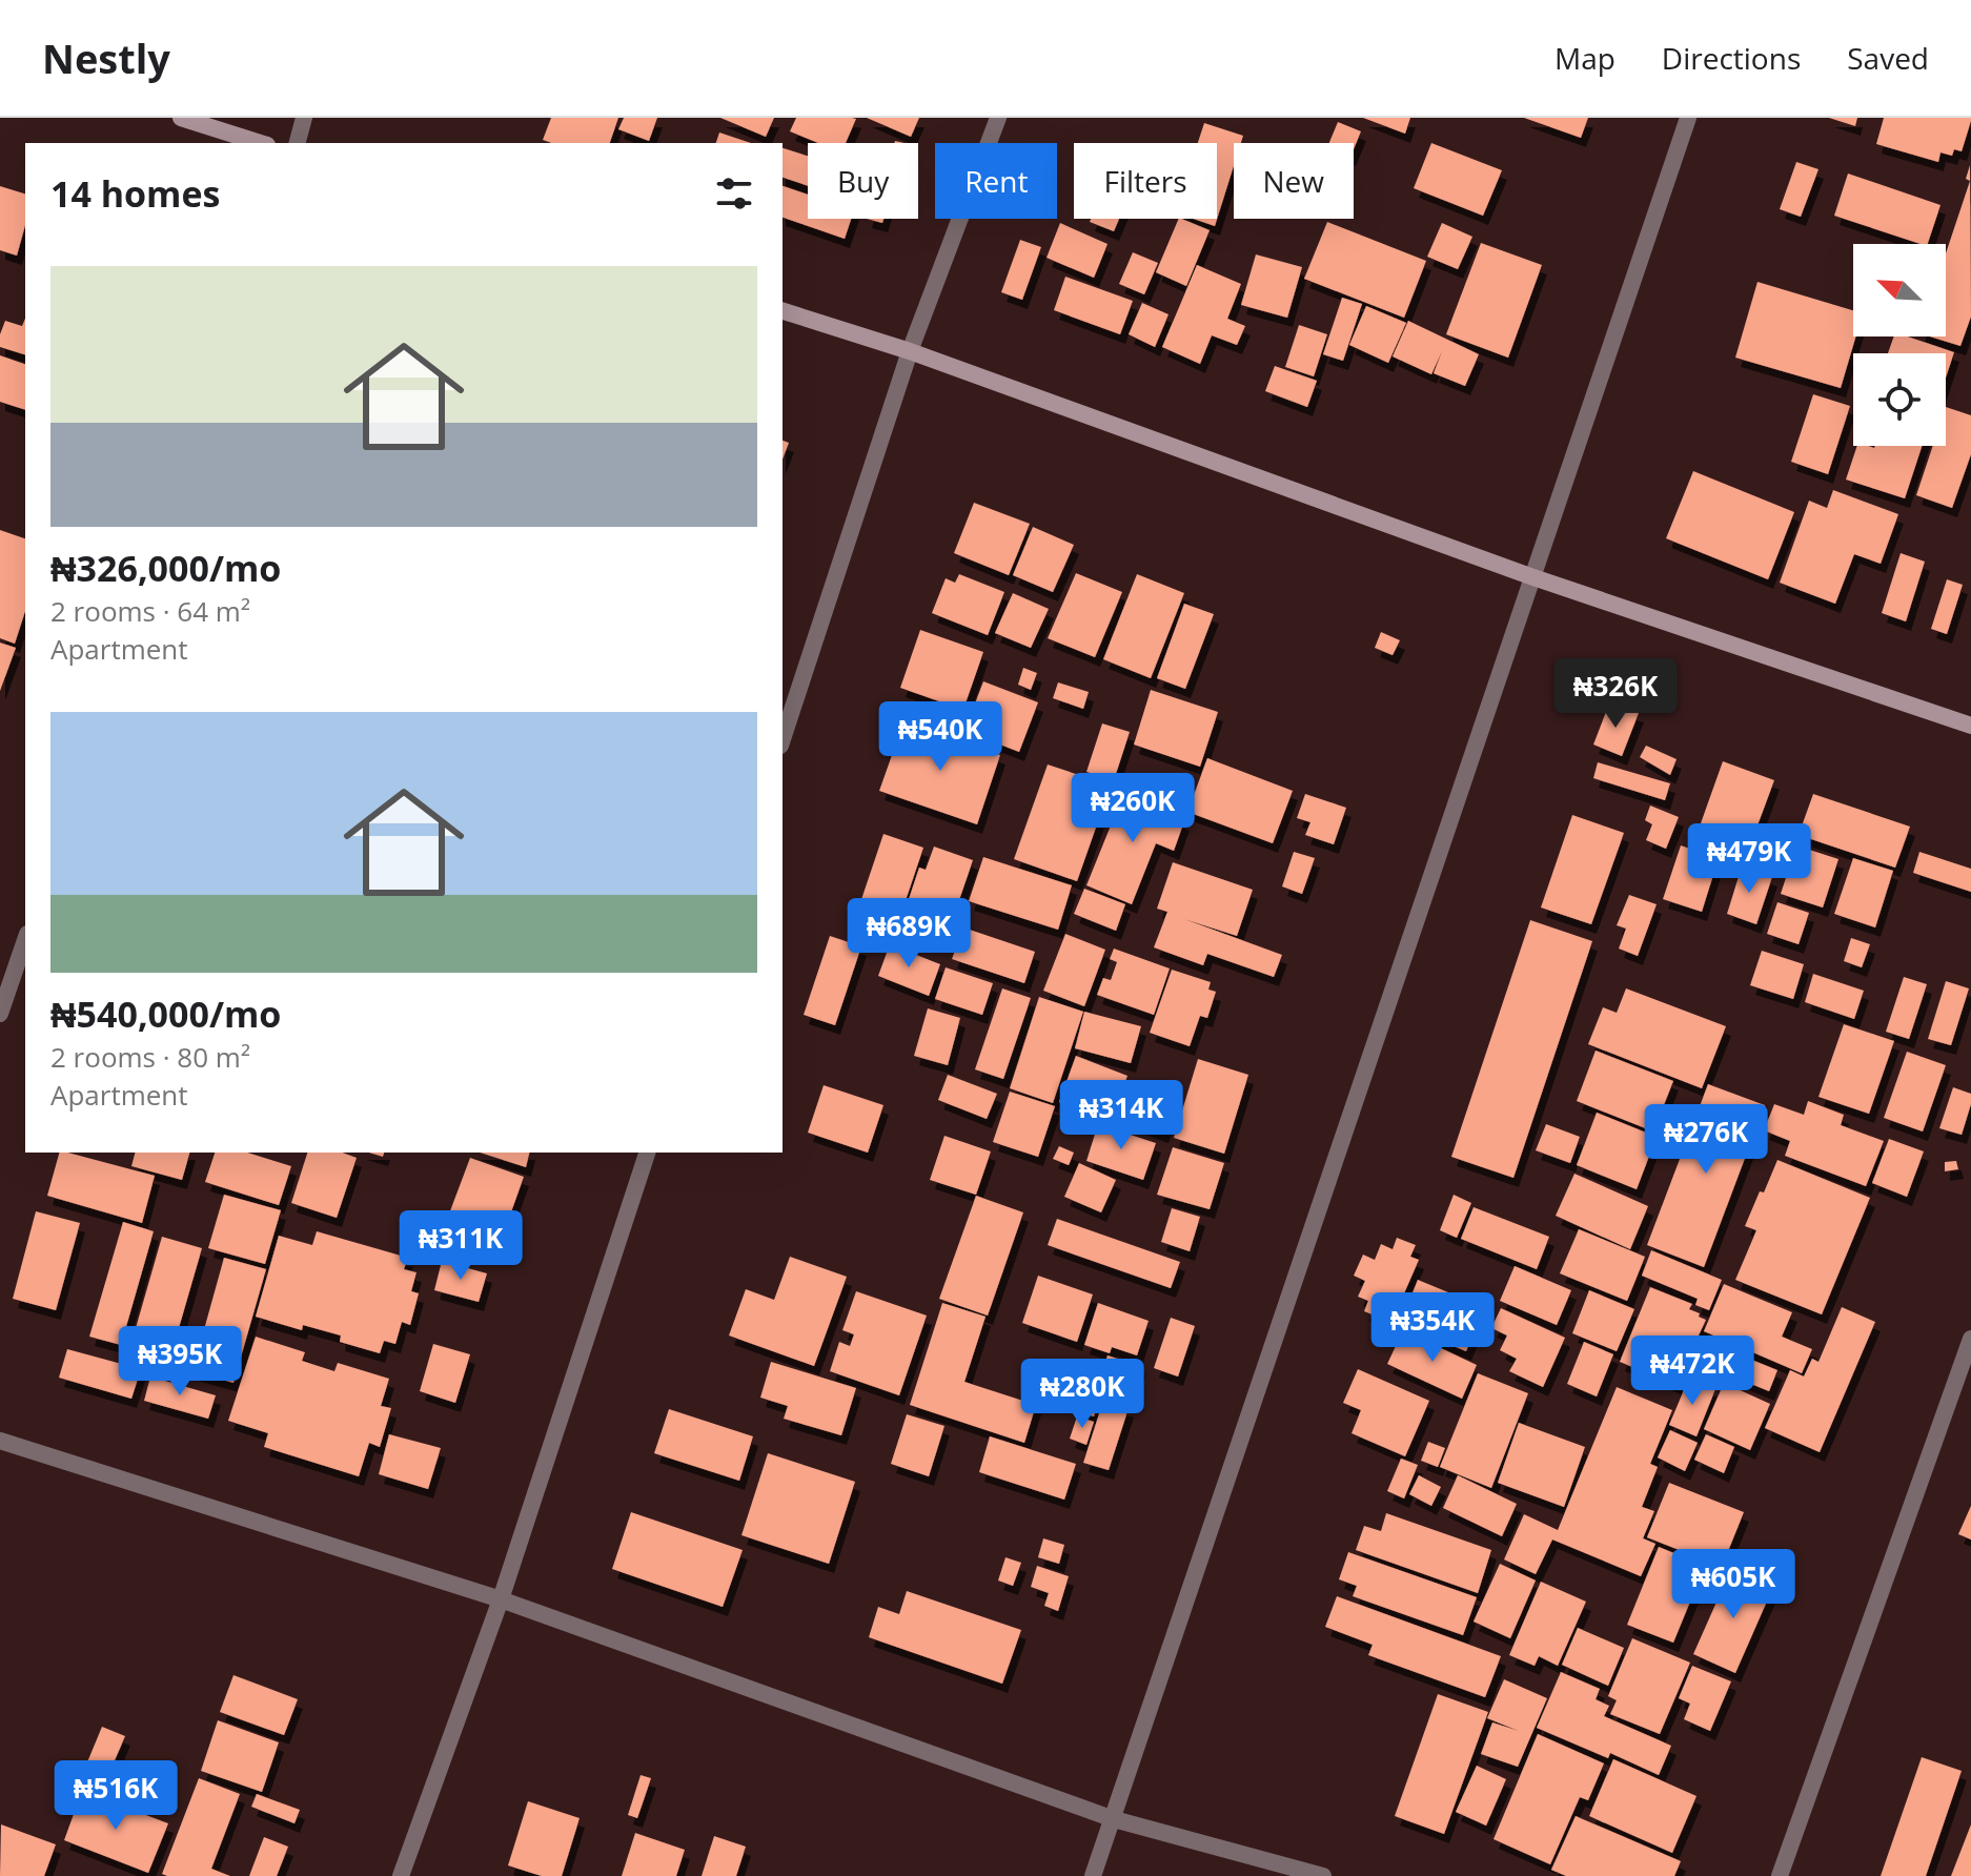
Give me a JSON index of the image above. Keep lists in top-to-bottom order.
{
  "north": "top left",
  "page": {
    "header": "Nestly",
    "nav": ["Map", "Directions", "Saved"],
    "chip": [
      "Buy",
      "Rent",
      "Filters",
      "New"
    ],
    "heading": "14 homes",
    "list": [
      {
        "name": "₦326,000/mo",
        "note": "2 rooms · 64 m² · Apartment"
      },
      {
        "name": "₦540,000/mo",
        "note": "2 rooms · 80 m² · Apartment"
      }
    ],
    "price": [
      "₦326K",
      "₦540K",
      "₦260K",
      "₦479K",
      "₦689K",
      "₦314K",
      "₦276K",
      "₦311K",
      "₦354K",
      "₦395K",
      "₦472K",
      "₦280K",
      "₦605K",
      "₦516K"
    ]
  }
}
